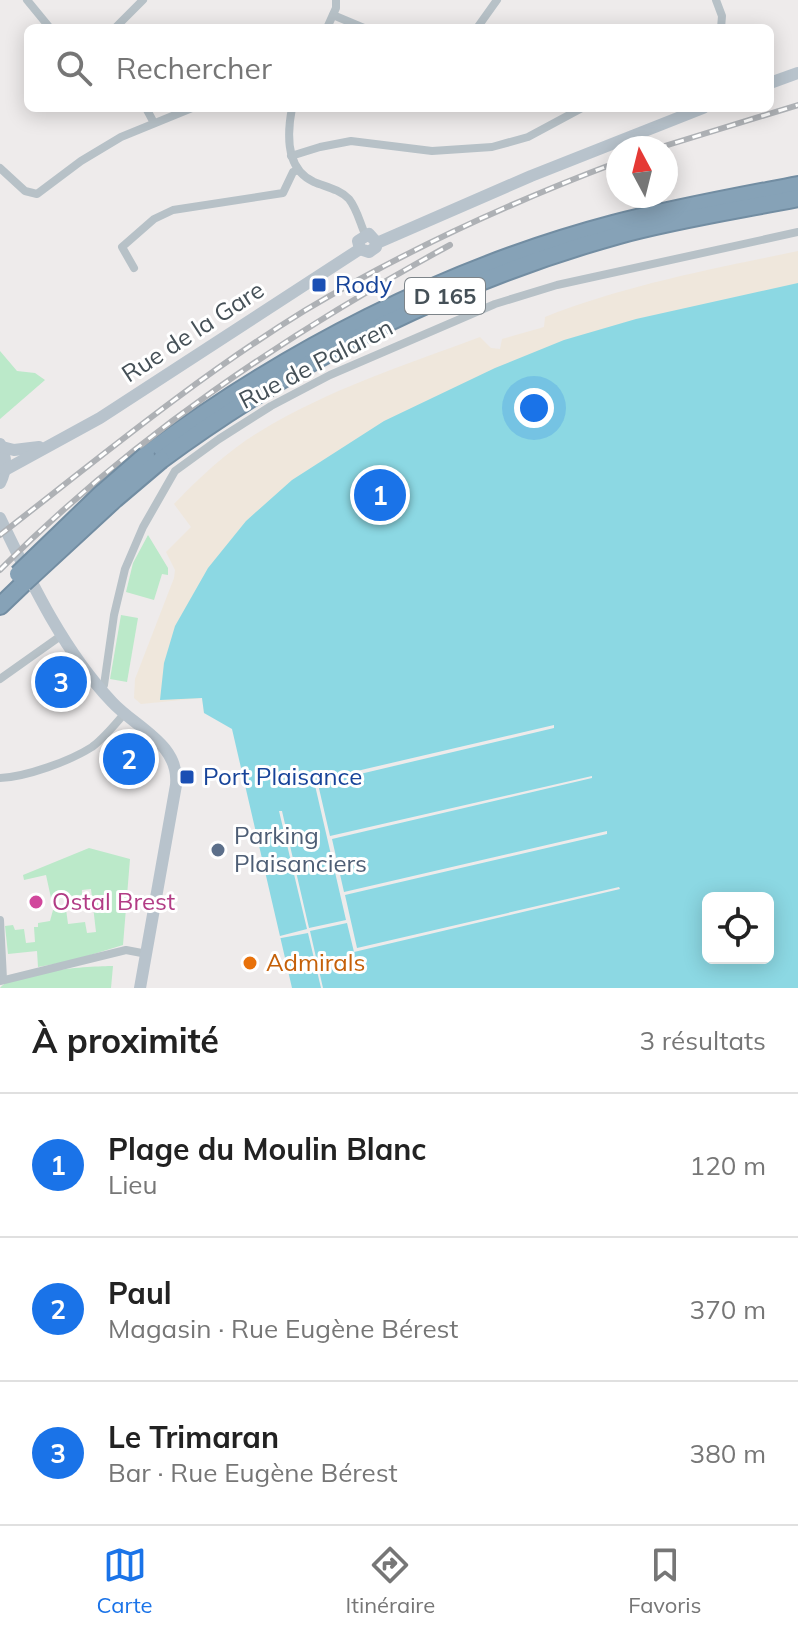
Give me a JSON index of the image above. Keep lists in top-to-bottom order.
{
  "streets": {
    "highway": ["D 165"],
    "main road": ["Rue de la Gare"],
    "street": ["Rue de Palaren"]
  },
  "places": {
    "transit": ["Rody", "Port Plaisance"],
    "other": ["Parking Plaisanciers", "Ostal Brest", "Admirals"]
  },
  "north": "top",
  "page": {
    "search": "Rechercher",
    "pins": ["1", "3", "2"],
    "heading": ["À proximité", "3 résultats"],
    "list": [
      {
        "mark": "1",
        "name": "Plage du Moulin Blanc",
        "note": "Lieu",
        "value": "120 m"
      },
      {
        "mark": "2",
        "name": "Paul",
        "note": "Magasin · Rue Eugène Bérest",
        "value": "370 m"
      },
      {
        "mark": "3",
        "name": "Le Trimaran",
        "note": "Bar · Rue Eugène Bérest",
        "value": "380 m"
      }
    ],
    "nav": ["Carte", "Itinéraire", "Favoris"]
  }
}
